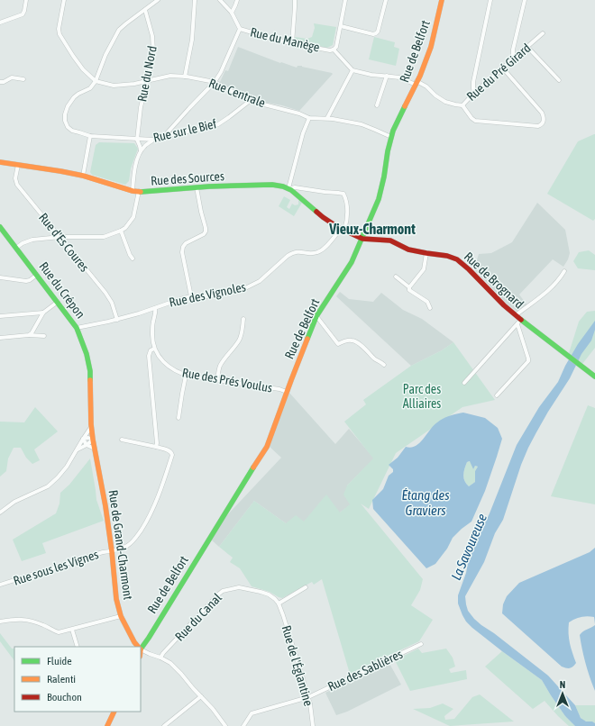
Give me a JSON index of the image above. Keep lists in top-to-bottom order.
{
  "streets": {
    "street": [
      "Rue du Manège",
      "Rue de Belfort",
      "Rue du Pré Girard",
      "Rue du Nord",
      "Rue Centrale",
      "Rue sur le Bief",
      "Rue des Sources",
      "Rue d'Es Coures",
      "Rue de Brognard",
      "Rue du Crépon",
      "Rue des Vignoles",
      "Rue des Prés Voulus",
      "Rue de Grand-Charmont",
      "Rue sous les Vignes",
      "Rue du Canal",
      "Rue de l'Églantine",
      "Rue des Sablières"
    ]
  },
  "crossings": [
    ["Rue du Manège", "Rue du Pré Girard"],
    ["Rue de Belfort", "Rue du Pré Girard"],
    ["Rue de Belfort", "Rue de Brognard"],
    ["Rue de Belfort", "Rue des Prés Voulus"],
    ["Rue du Nord", "Rue Centrale"],
    ["Rue du Nord", "Rue sur le Bief"],
    ["Rue Centrale", "Rue sur le Bief"],
    ["Rue des Sources", "Rue d'Es Coures"],
    ["Rue d'Es Coures", "Rue des Vignoles"],
    ["Rue du Crépon", "Rue des Vignoles"],
    ["Rue du Crépon", "Rue de Grand-Charmont"],
    ["Rue de Grand-Charmont", "Rue sous les Vignes"],
    ["Rue du Canal", "Rue de l'Églantine"],
    ["Rue de l'Églantine", "Rue des Sablières"]
  ],
  "districts": ["Vieux-Charmont"],
  "water": ["Étang des Graviers", "La Savoureuse"],
  "parks": ["Parc des Alliaires"],
  "legend": ["Fluide", "Ralenti", "Bouchon"],
  "north": "top"
}
